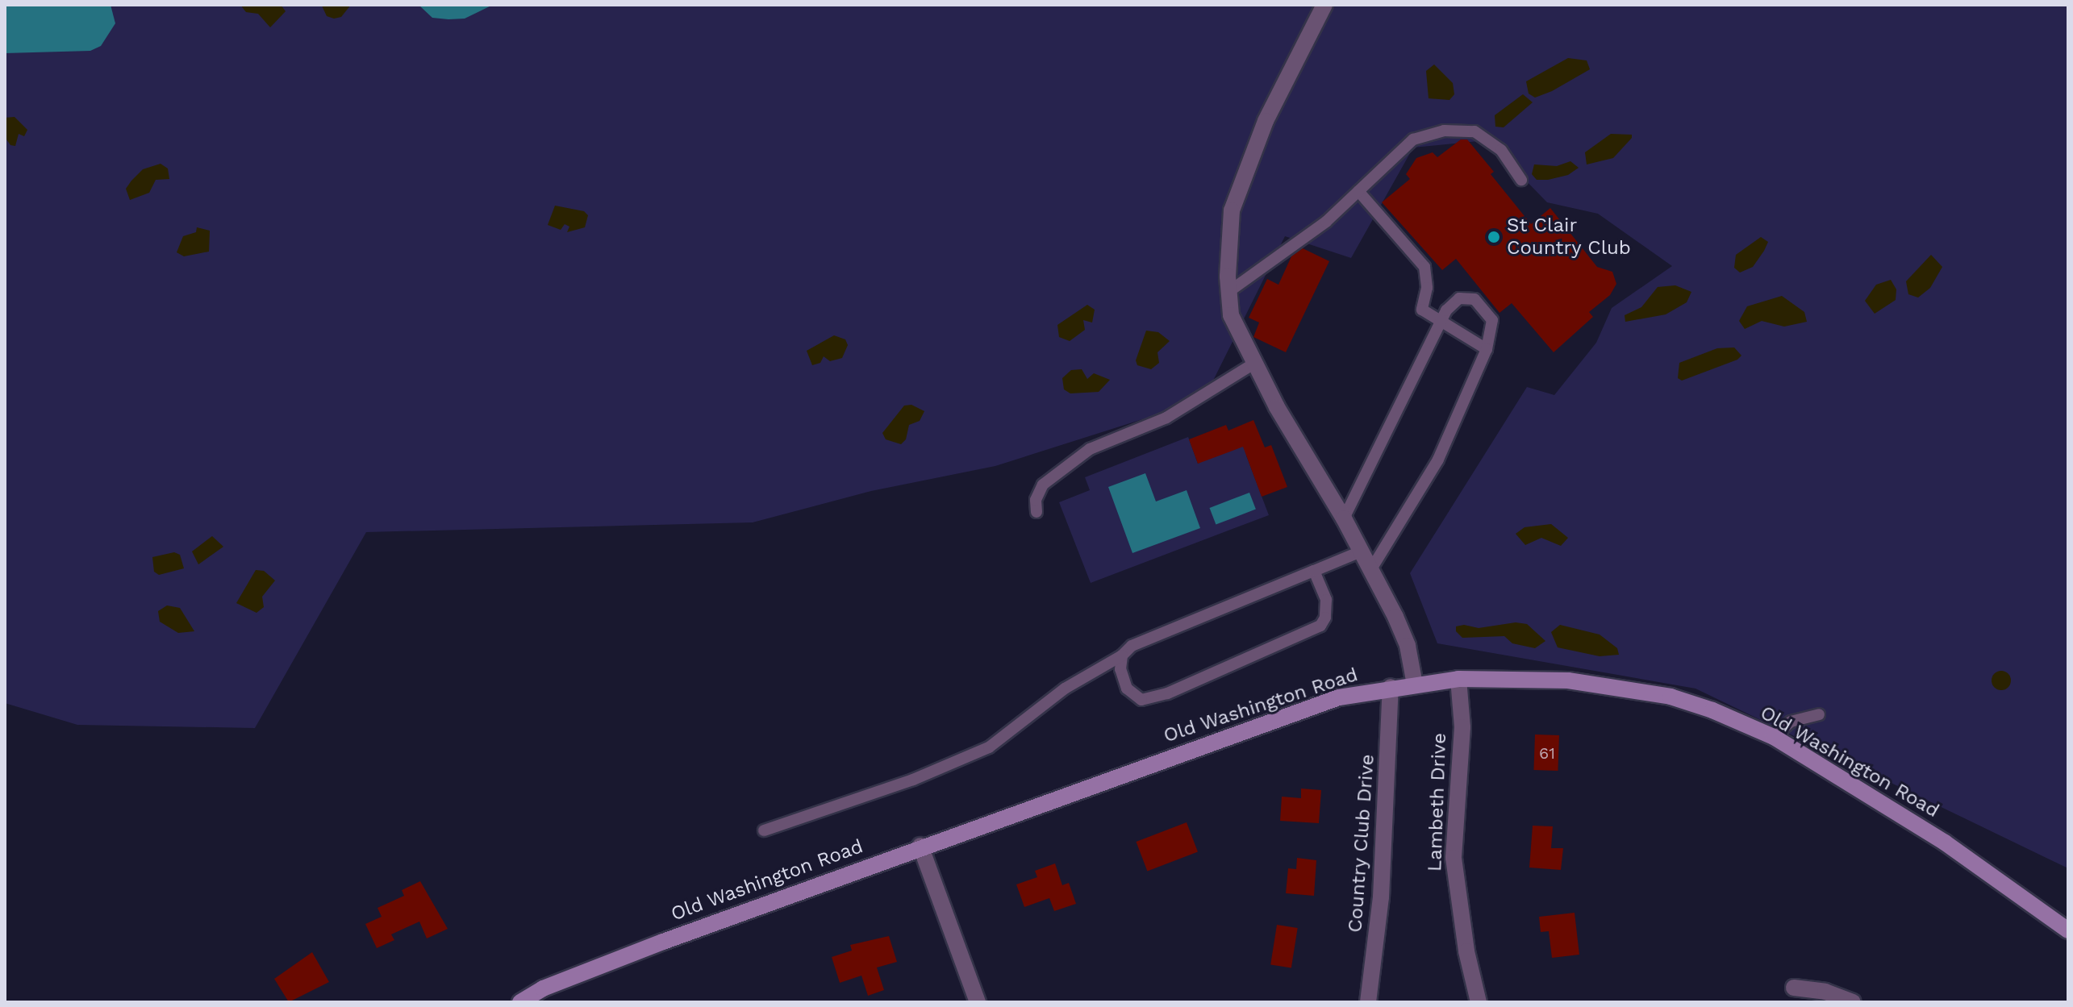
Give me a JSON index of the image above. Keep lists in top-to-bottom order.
{
  "streets": {
    "street": ["Old Washington Road", "Lambeth Drive", "Country Club Drive"]
  },
  "crossings": [
    ["Old Washington Road", "Lambeth Drive"],
    ["Old Washington Road", "Country Club Drive"]
  ],
  "places": ["St Clair Country Club"],
  "house_numbers": ["61"]
}
